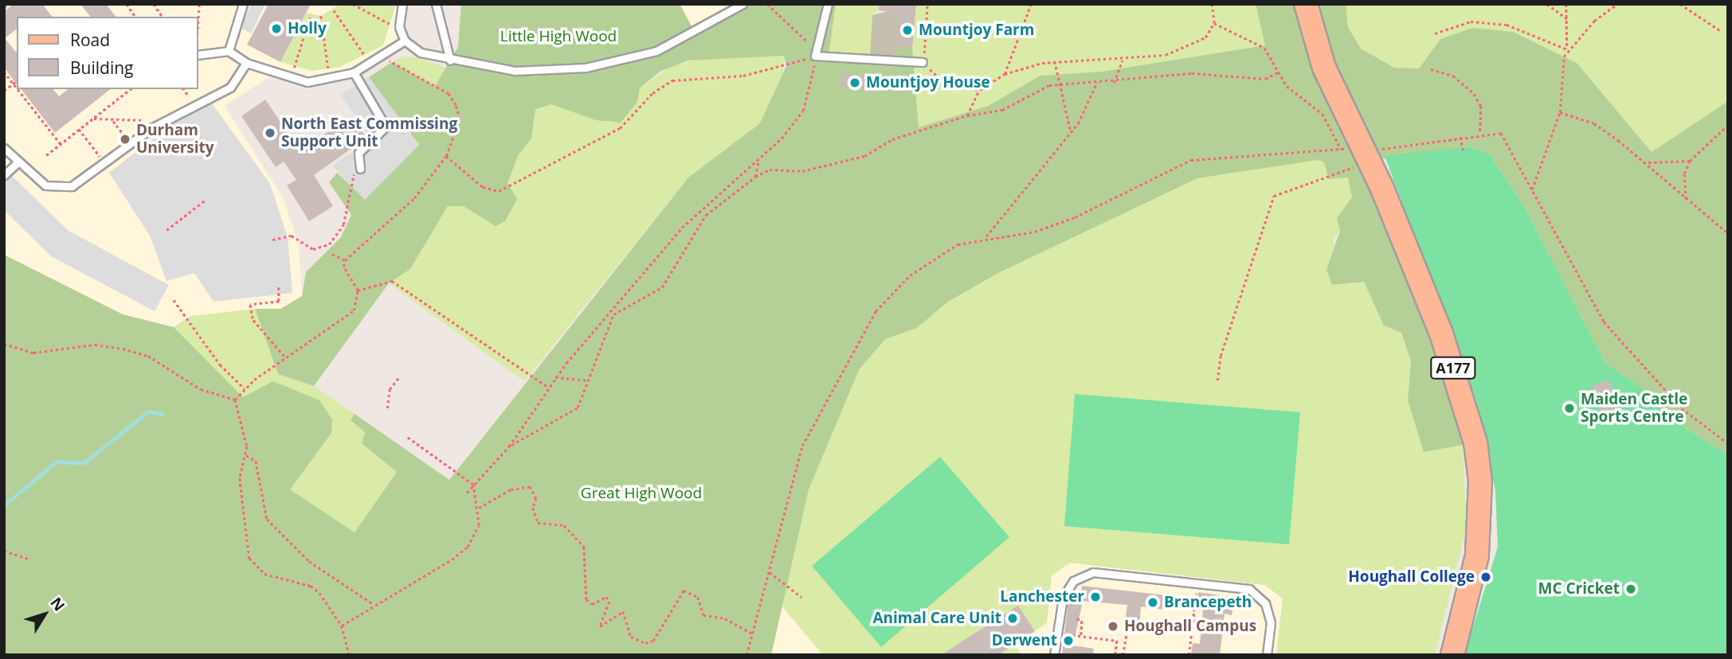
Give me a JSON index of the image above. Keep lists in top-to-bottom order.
{
  "streets": {
    "main road": ["A177"]
  },
  "parks": ["Little High Wood", "Great High Wood"],
  "places": [
    "Holly",
    "Mountjoy Farm",
    "Mountjoy House",
    "North East Commissing Support Unit",
    "Durham University",
    "Maiden Castle Sports Centre",
    "Houghall College",
    "MC Cricket",
    "Lanchester",
    "Brancepeth",
    "Animal Care Unit",
    "Houghall Campus",
    "Derwent"
  ],
  "legend": ["Road", "Building"],
  "north": "top right"
}
